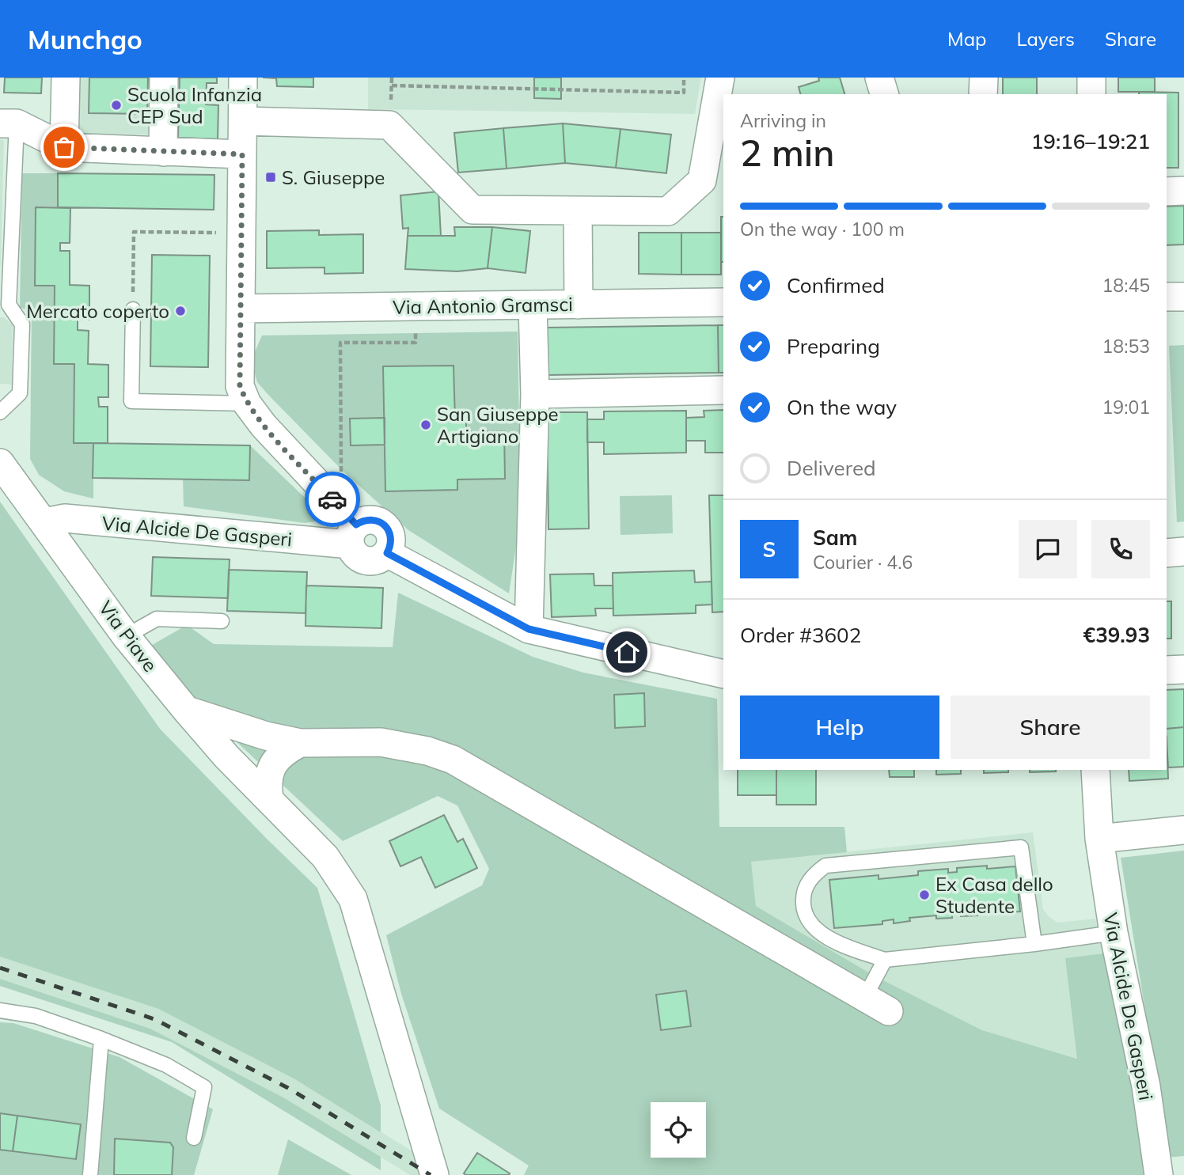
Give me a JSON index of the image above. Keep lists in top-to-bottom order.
{
  "streets": {
    "street": ["Via Antonio Gramsci", "Via Alcide De Gasperi", "Via Piave"]
  },
  "crossings": [
    ["Via Alcide De Gasperi", "Via Piave"]
  ],
  "places": {
    "other": [
      "Scuola Infanzia CEP Sud",
      "Mercato coperto",
      "San Giuseppe Artigiano",
      "Ex Casa dello Studente"
    ],
    "transit": ["S. Giuseppe"]
  },
  "page": {
    "header": "Munchgo",
    "nav": ["Map", "Layers", "Share"],
    "heading": ["2 min", "Arriving in", "19:16–19:21"],
    "panel": [
      "Sam",
      "Courier · 4.6",
      "Order #3602",
      "€39.93"
    ],
    "bar": "On the way · 100 m",
    "list": [
      ["Confirmed", "18:45"],
      ["Preparing", "18:53"],
      ["On the way", "19:01"],
      "Delivered"
    ],
    "round": "S",
    "buttons": ["Help", "Share"]
  }
}
